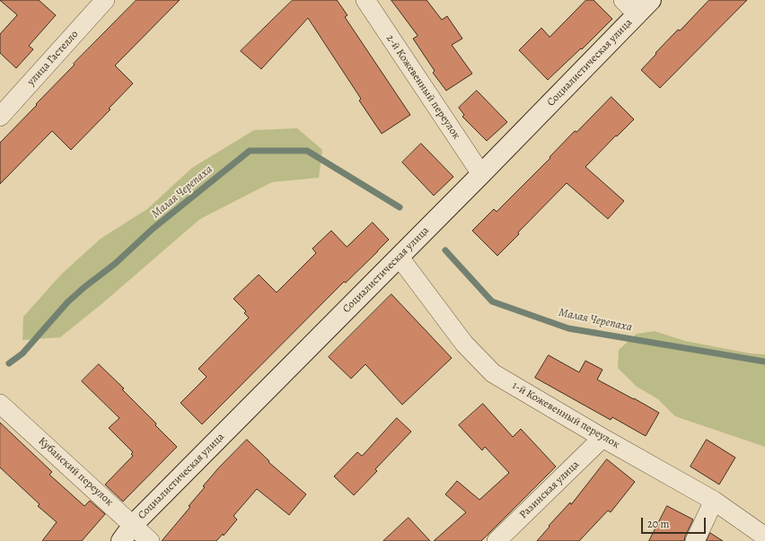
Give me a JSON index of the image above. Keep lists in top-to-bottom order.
{
  "streets": {
    "street": [
      "улица Гастелло",
      "Социалистическая улица",
      "2-й Кожевенный переулок",
      "1-й Кожевенный переулок",
      "Кубанский переулок",
      "Разинская улица"
    ]
  },
  "crossings": [
    ["Социалистическая улица", "2-й Кожевенный переулок"],
    ["Социалистическая улица", "1-й Кожевенный переулок"],
    ["Социалистическая улица", "Кубанский переулок"],
    ["1-й Кожевенный переулок", "Разинская улица"]
  ],
  "water": ["Малая Черепаха"],
  "scale_bar": "20 m"
}
